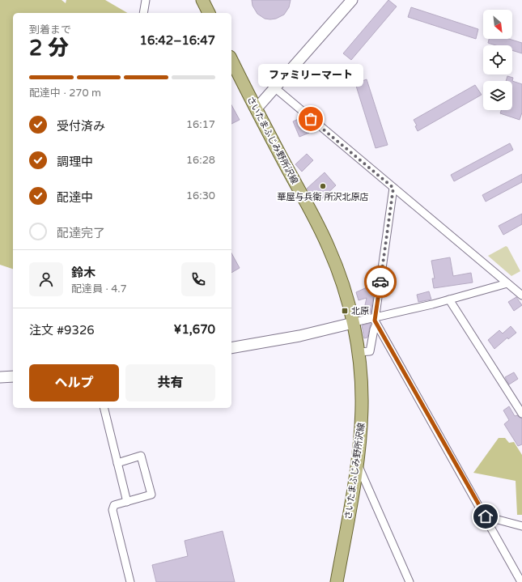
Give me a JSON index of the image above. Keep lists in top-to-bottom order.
{
  "streets": {
    "main road": ["さいたまふじみ野所沢線"]
  },
  "places": {
    "other": ["ファミリーマート", "華屋与兵衛 所沢北原店"],
    "transit": ["北原"]
  },
  "north": "bottom right",
  "page": {
    "heading": ["2 分", "到着まで", "16:42–16:47"],
    "panel": [
      "鈴木",
      "配達員 · 4.7",
      "注文 #9326",
      "¥1,670"
    ],
    "bubble": "ファミリーマート",
    "bar": "配達中 · 270 m",
    "list": [
      ["受付済み", "16:17"],
      ["調理中", "16:28"],
      ["配達中", "16:30"],
      "配達完了"
    ],
    "buttons": ["ヘルプ", "共有"]
  }
}
